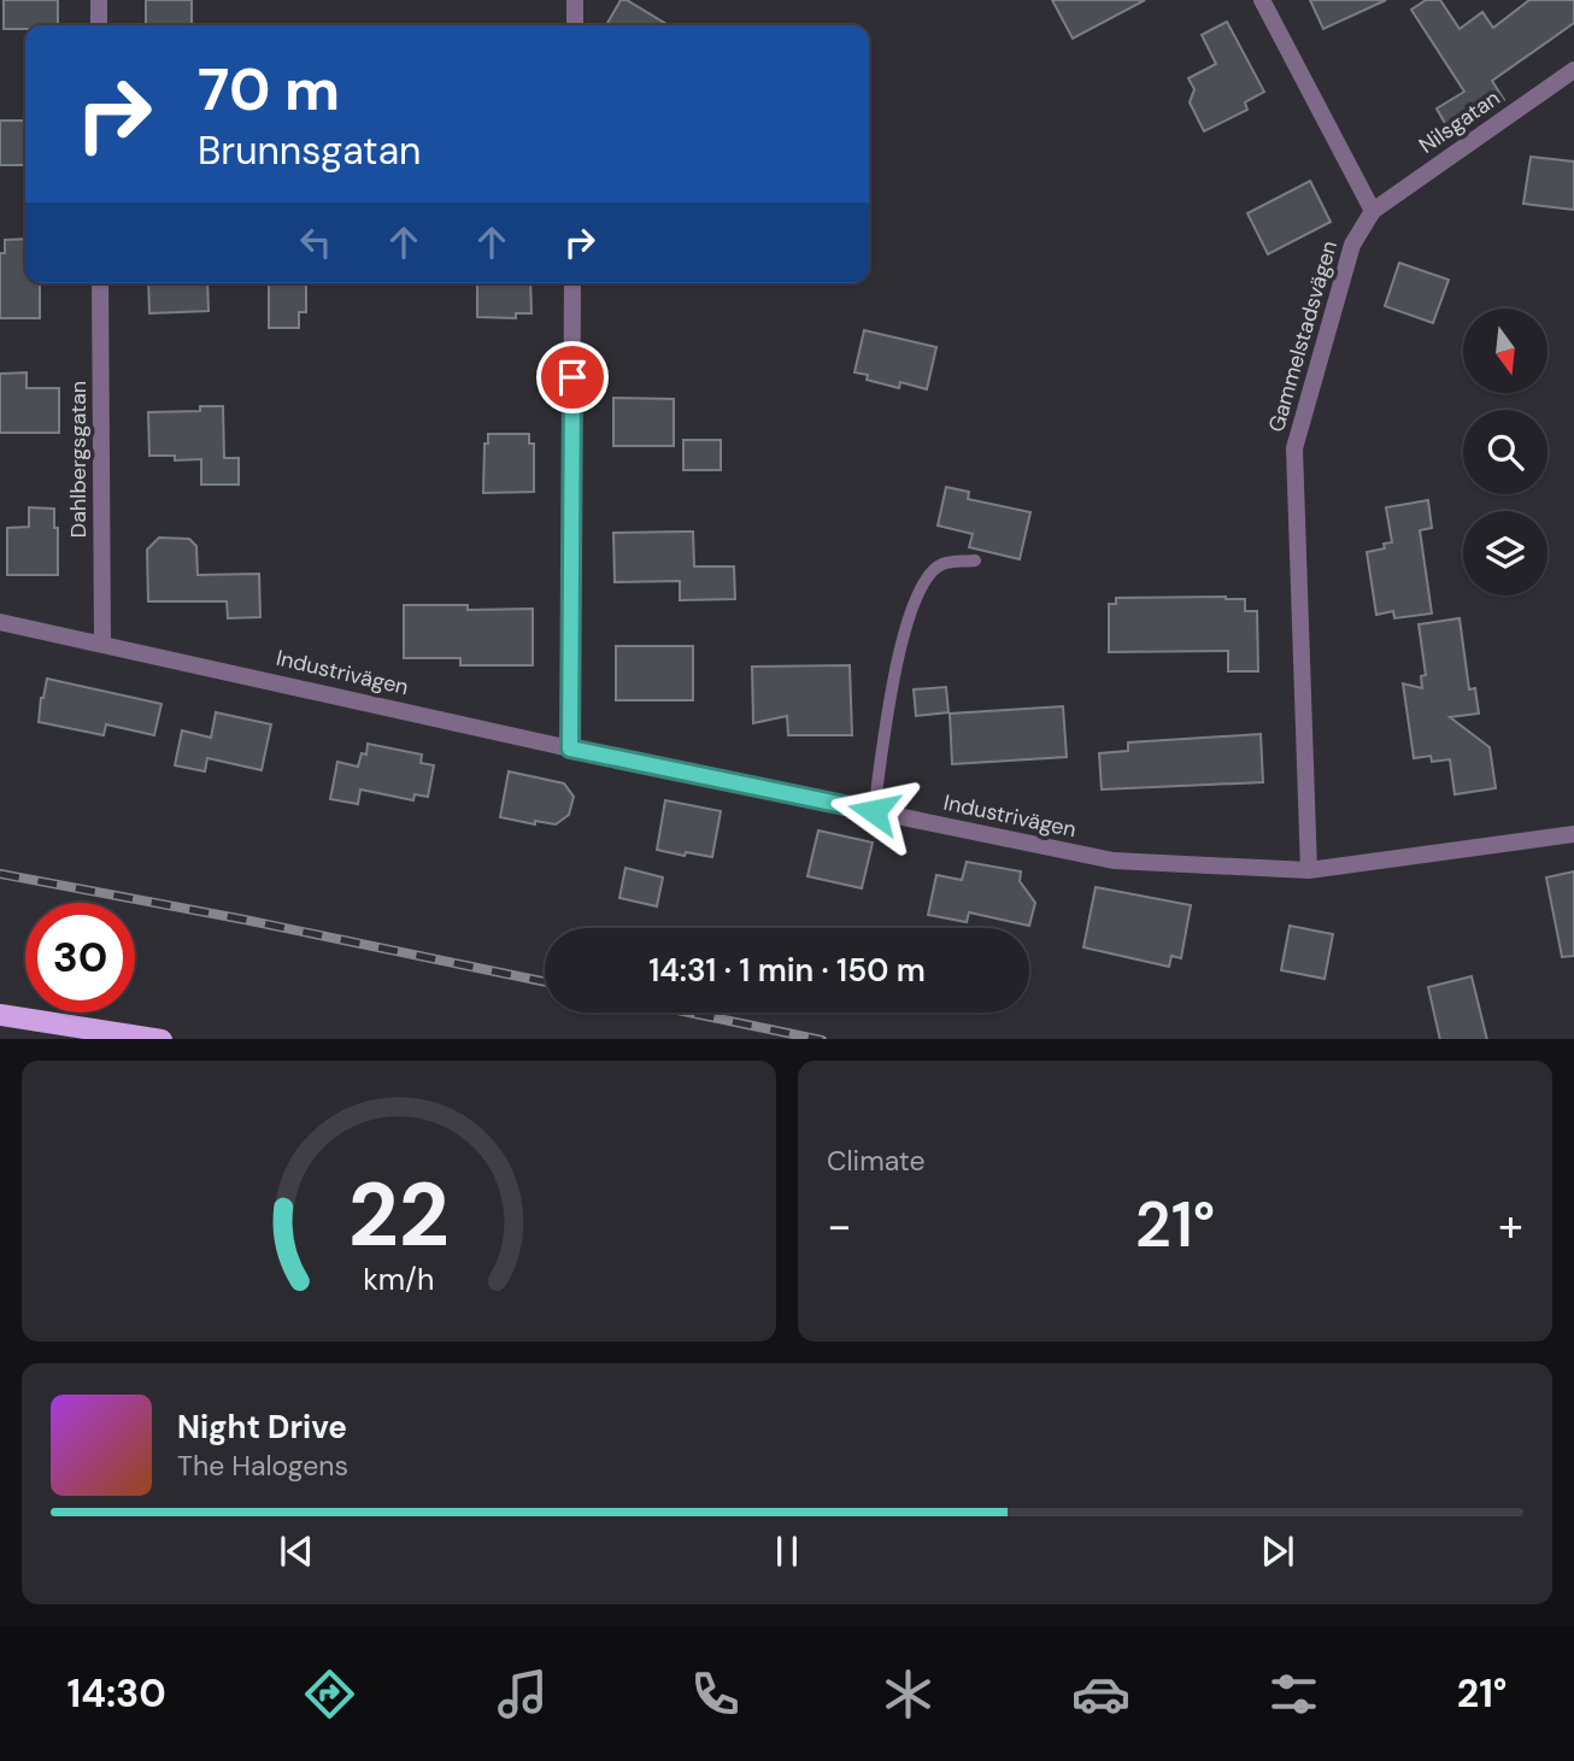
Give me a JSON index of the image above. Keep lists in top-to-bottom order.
{
  "streets": {
    "street": [
      "Nilsgatan",
      "Gammelstadsvägen",
      "Dahlbergsgatan",
      "Industrivägen"
    ]
  },
  "crossings": [
    ["Nilsgatan", "Gammelstadsvägen"],
    ["Gammelstadsvägen", "Industrivägen"],
    ["Dahlbergsgatan", "Industrivägen"]
  ],
  "north": "bottom",
  "page": {
    "turn": ["70 m", "Brunnsgatan"],
    "limit": "30",
    "trip": "14:31 · 1 min · 150 m",
    "tile": "Climate",
    "heat": ["−", "21°", "+"],
    "song": ["Night Drive", "The Halogens"],
    "tabs": ["14:30", "21°"],
    "gauge": ["22", "km/h"]
  }
}
